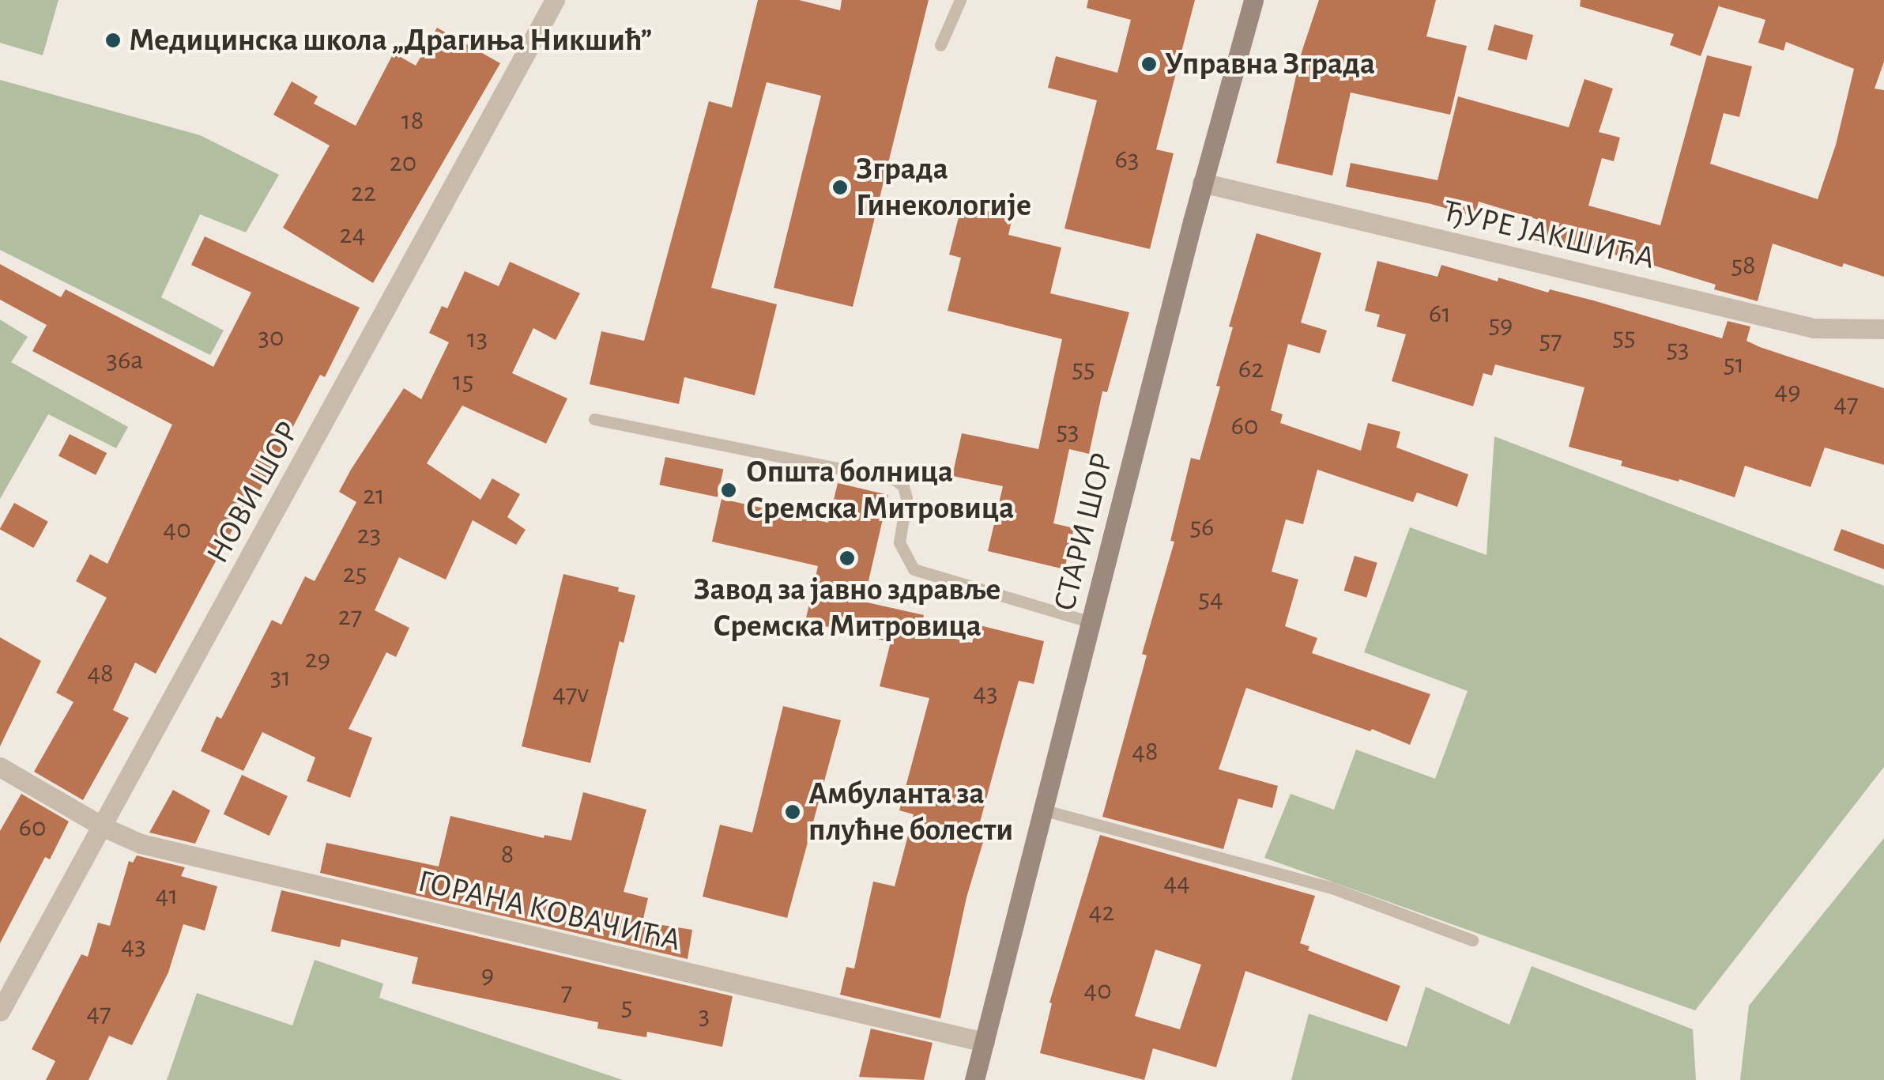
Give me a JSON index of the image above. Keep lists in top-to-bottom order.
{
  "streets": {
    "main road": ["СТАРИ ШОР"],
    "street": ["ЂУРЕ ЈАКШИЋА", "НОВИ ШОР", "ГОРАНА КОВАЧИЋА"]
  },
  "crossings": [
    ["ЂУРЕ ЈАКШИЋА", "СТАРИ ШОР"],
    ["НОВИ ШОР", "ГОРАНА КОВАЧИЋА"],
    ["СТАРИ ШОР", "ГОРАНА КОВАЧИЋА"]
  ],
  "places": [
    "Медицинска школа „Драгиња Никшић”",
    "Управна Зграда",
    "Зграда Гинекологије",
    "Општа болница Сремска Митровица",
    "Завод за јавно здравље Сремска Митровица",
    "Амбуланта за плућне болести"
  ],
  "house_numbers": [
    "18",
    "63",
    "20",
    "22",
    "24",
    "58",
    "61",
    "59",
    "30",
    "55",
    "13",
    "57",
    "53",
    "36a",
    "51",
    "55",
    "62",
    "15",
    "49",
    "47",
    "60",
    "53",
    "21",
    "56",
    "40",
    "23",
    "25",
    "54",
    "27",
    "29",
    "48",
    "31",
    "43",
    "47v",
    "48",
    "60",
    "8",
    "44",
    "41",
    "42",
    "43",
    "9",
    "40",
    "7",
    "5",
    "47",
    "3"
  ]
}
